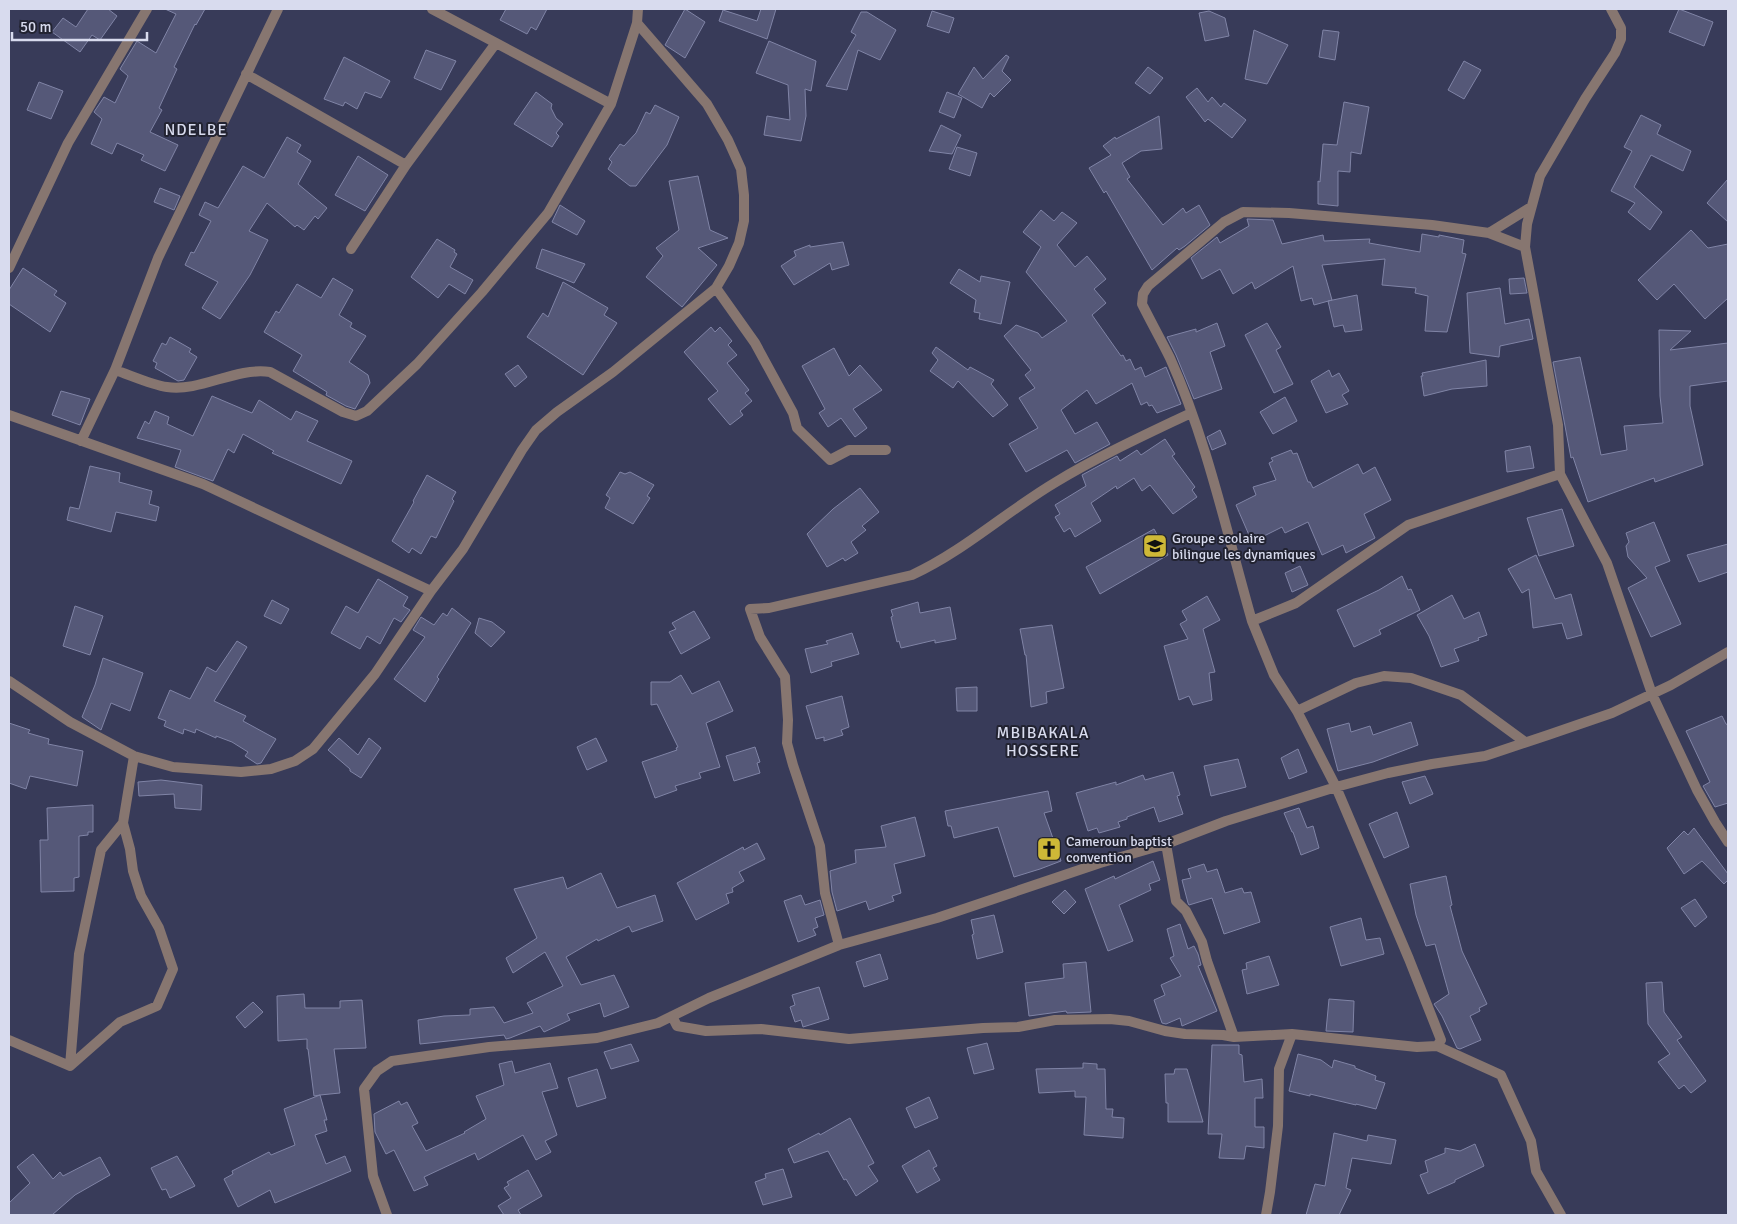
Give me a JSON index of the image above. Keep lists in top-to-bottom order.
{
  "districts": ["NDELBE", "MBIBAKALA HOSSERE"],
  "places": {
    "school or university": ["Groupe scolaire bilingue les dynamiques"],
    "church": ["Cameroun baptist convention"]
  },
  "scale_bar": "50 m"
}
